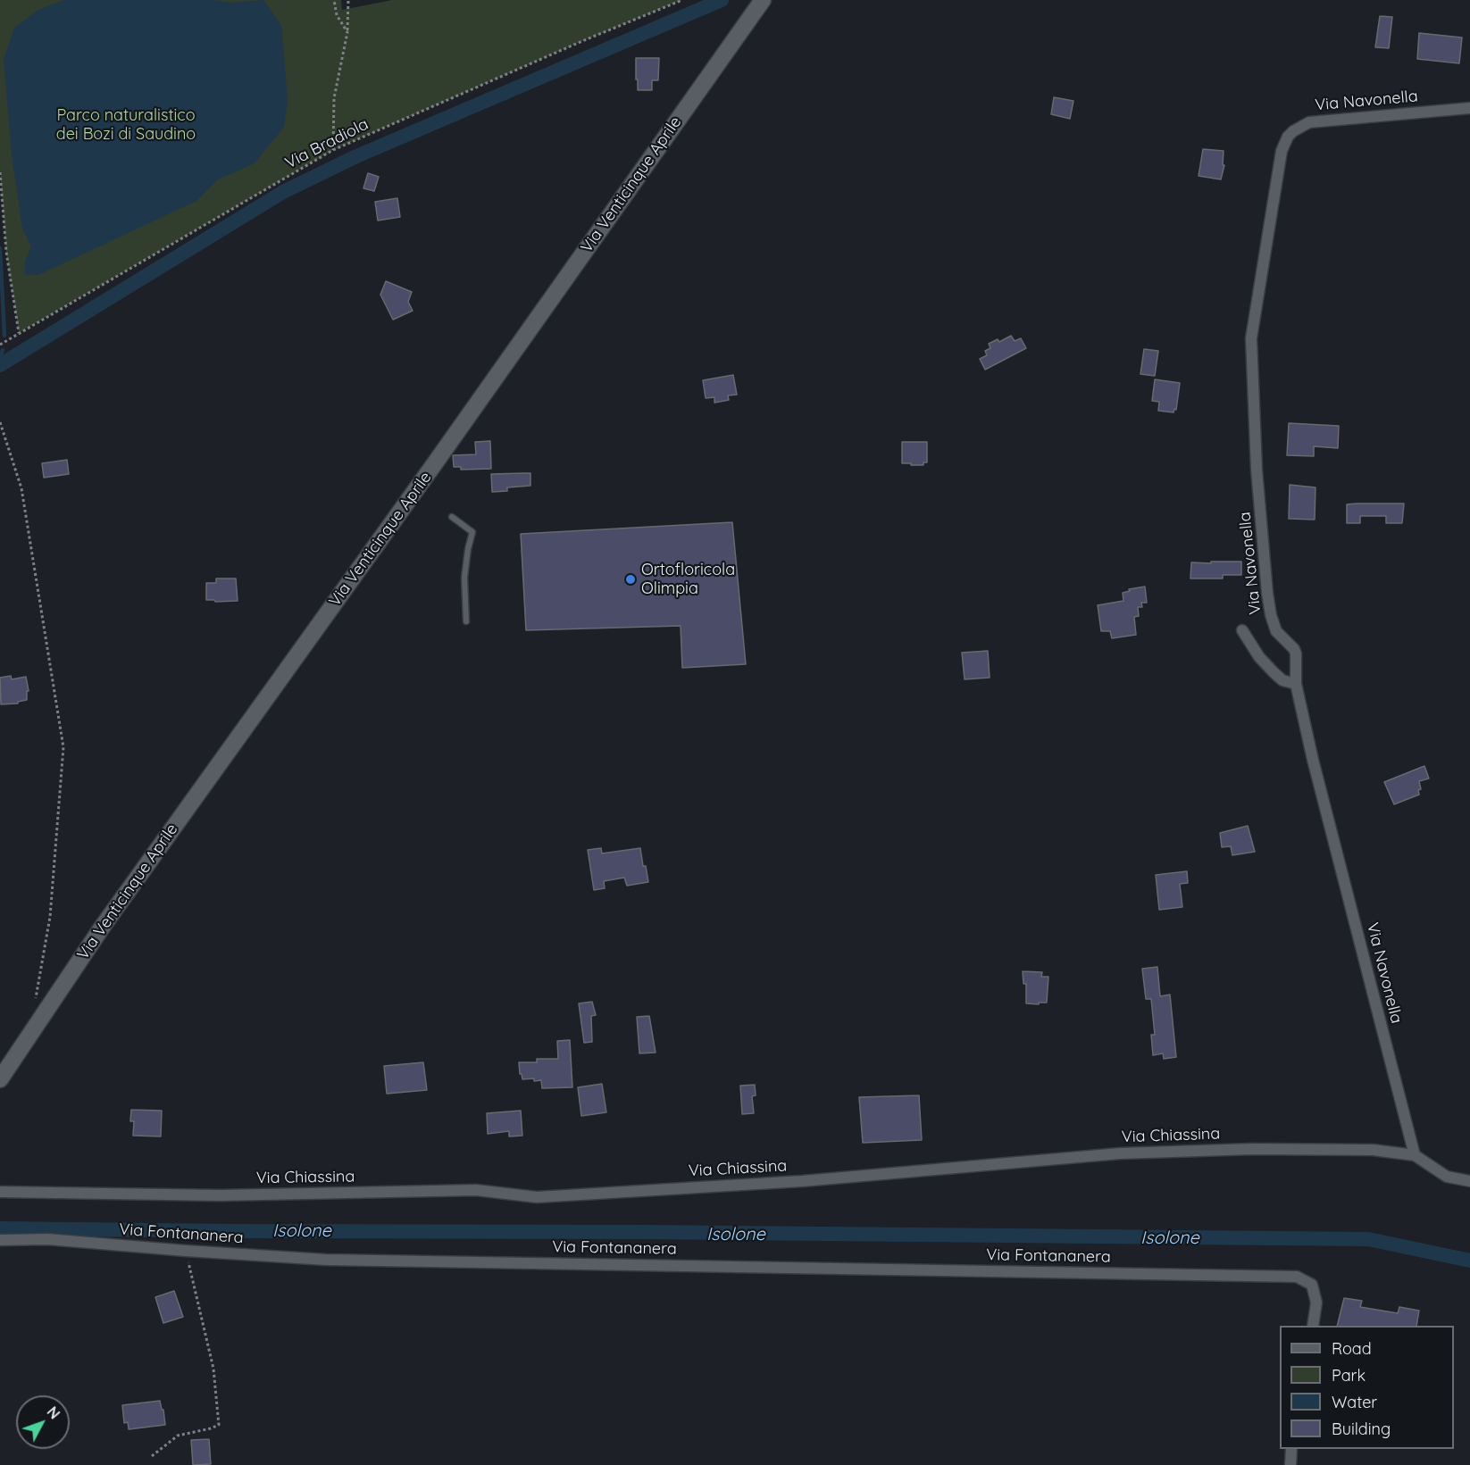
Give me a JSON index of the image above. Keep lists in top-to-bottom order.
{
  "streets": {
    "main road": ["Via Venticinque Aprile"],
    "street": ["Via Navonella", "Via Chiassina", "Via Fontananera"],
    "path": ["Via Bradiola"]
  },
  "crossings": [
    ["Via Navonella", "Via Chiassina"]
  ],
  "water": ["Isolone"],
  "parks": ["Parco naturalistico dei Bozi di Saudino"],
  "places": ["Ortofloricola Olimpia"],
  "legend": [
    "Road",
    "Park",
    "Water",
    "Building"
  ],
  "north": "top right"
}
